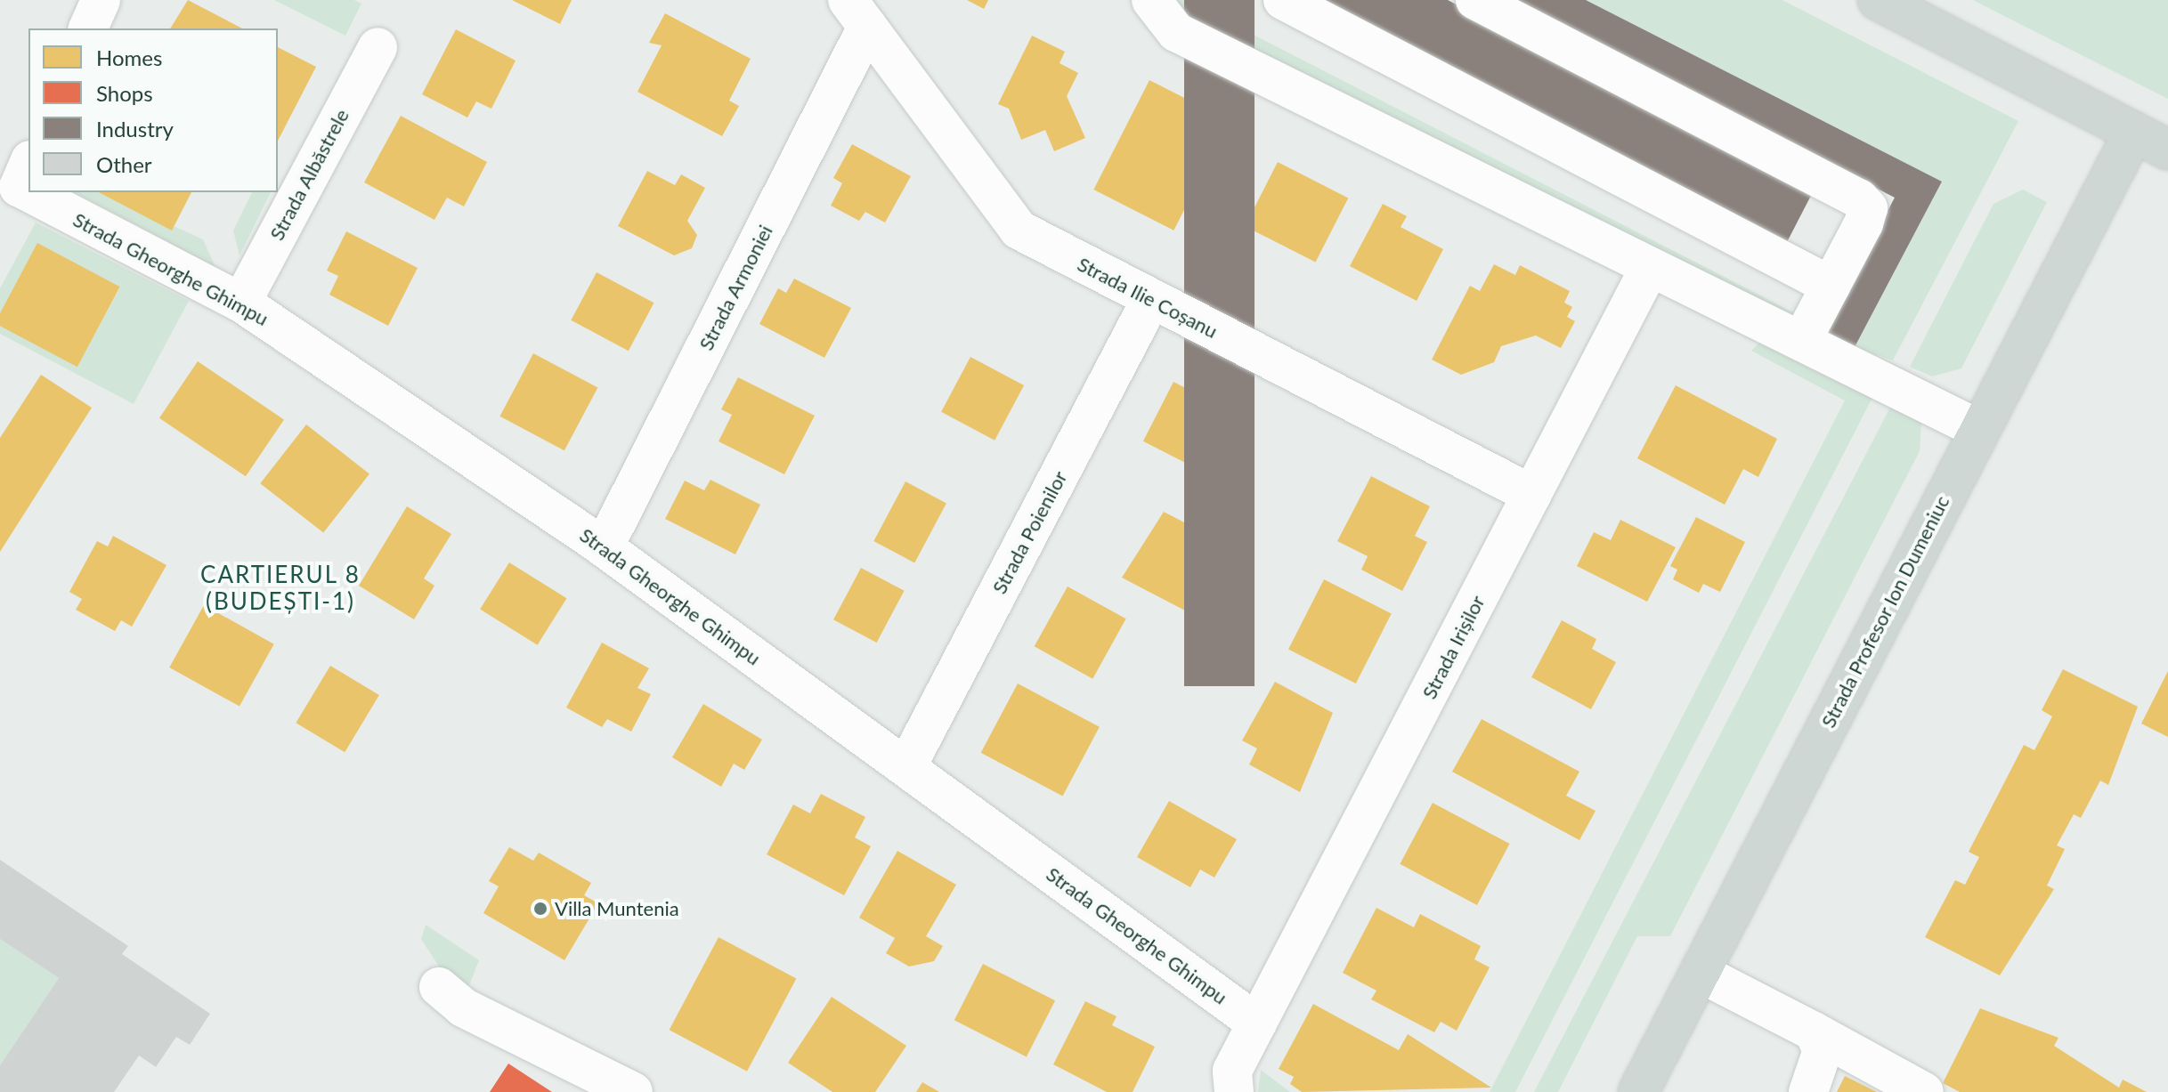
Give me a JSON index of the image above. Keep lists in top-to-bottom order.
{
  "streets": {
    "main road": ["Strada Profesor Ion Dumeniuc"],
    "street": [
      "Strada Albăstrele",
      "Strada Gheorghe Ghimpu",
      "Strada Armoniei",
      "Strada Ilie Coșanu",
      "Strada Poienilor",
      "Strada Irișilor"
    ]
  },
  "crossings": [
    ["Strada Albăstrele", "Strada Gheorghe Ghimpu"],
    ["Strada Gheorghe Ghimpu", "Strada Armoniei"],
    ["Strada Gheorghe Ghimpu", "Strada Poienilor"],
    ["Strada Gheorghe Ghimpu", "Strada Irișilor"],
    ["Strada Armoniei", "Strada Ilie Coșanu"],
    ["Strada Ilie Coșanu", "Strada Poienilor"],
    ["Strada Ilie Coșanu", "Strada Irișilor"]
  ],
  "districts": ["CARTIERUL 8 (BUDEȘTI-1)"],
  "places": ["Villa Muntenia"],
  "legend": [
    "Homes",
    "Shops",
    "Industry",
    "Other"
  ]
}
